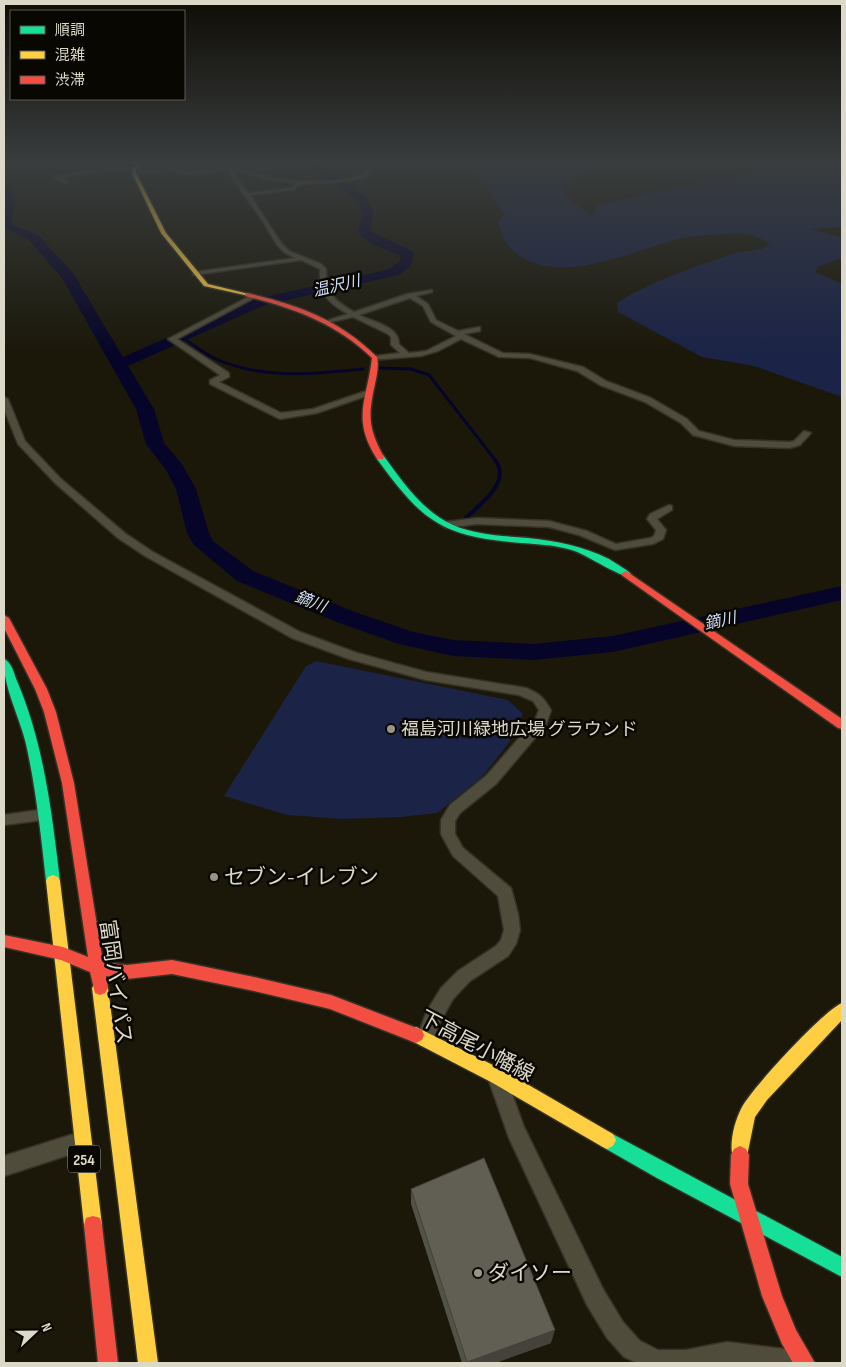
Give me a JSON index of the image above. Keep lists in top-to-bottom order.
{
  "streets": {
    "main road": ["富岡バイパス", "下高尾小幡線", "254"]
  },
  "crossings": [
    ["富岡バイパス", "下高尾小幡線"],
    ["下高尾小幡線", "254"]
  ],
  "water": ["温沢川", "鏑川"],
  "places": ["福島河川緑地広場 グラウンド", "セブン-イレブン", "ダイソー"],
  "legend": ["順調", "混雑", "渋滞"],
  "north": "right"
}
